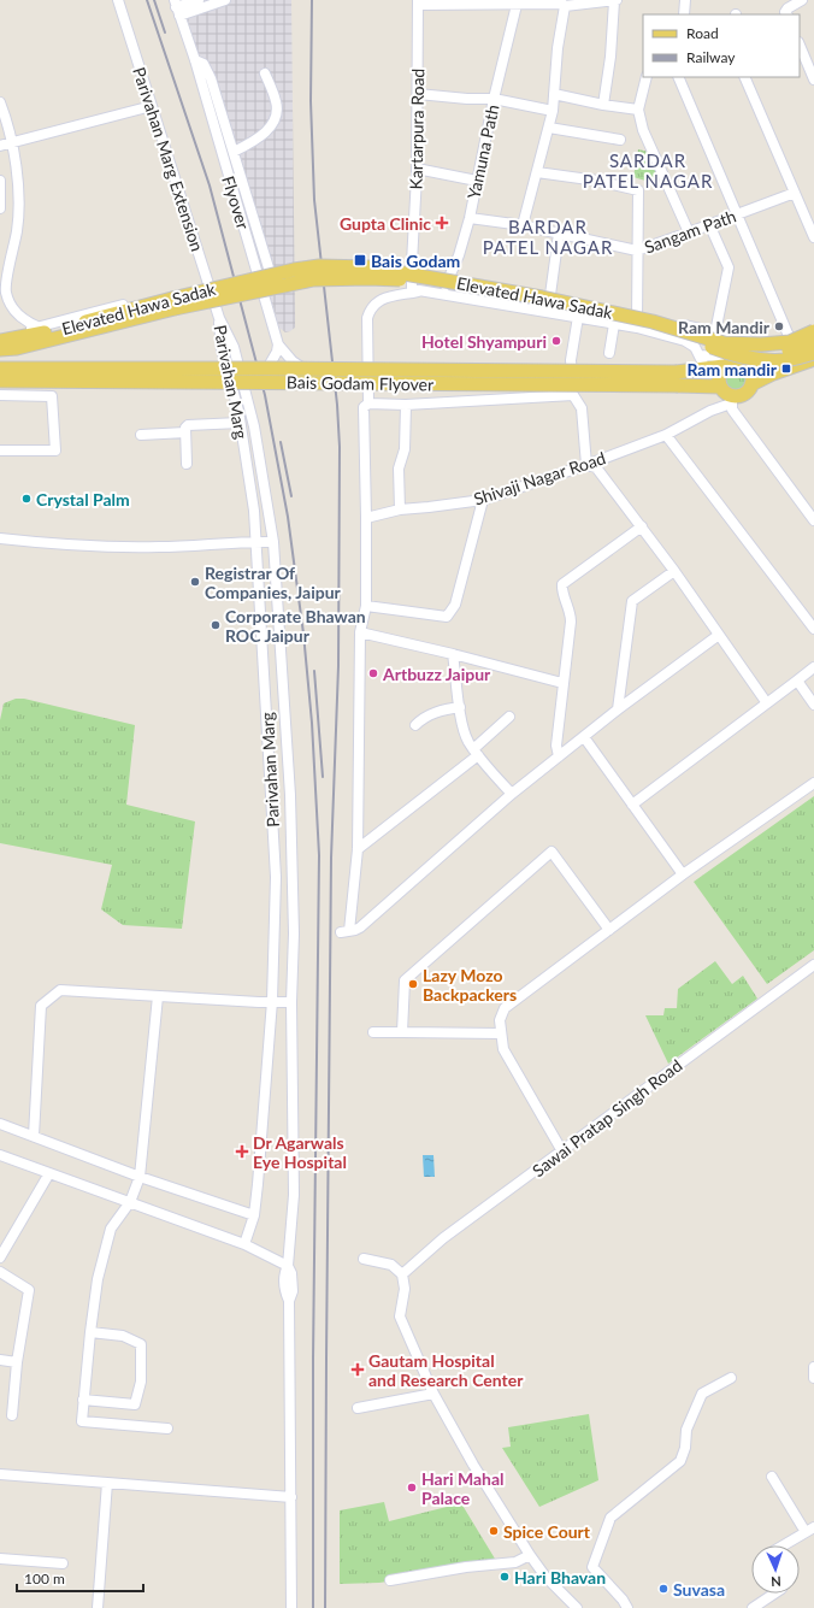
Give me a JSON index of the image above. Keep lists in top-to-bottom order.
{
  "streets": {
    "main road": ["Elevated Hawa Sadak", "Bais Godam Flyover"],
    "street": [
      "Kartarpura Road",
      "Yamuna Path",
      "Parivahan Marg Extension",
      "Flyover",
      "Sangam Path",
      "Parivahan Marg",
      "Shivaji Nagar Road",
      "Sawai Pratap Singh Road"
    ]
  },
  "crossings": [
    ["Yamuna Path", "Sangam Path"],
    ["Parivahan Marg Extension", "Parivahan Marg"],
    ["Flyover", "Bais Godam Flyover"],
    ["Bais Godam Flyover", "Shivaji Nagar Road"]
  ],
  "districts": ["SARDAR PATEL NAGAR", "BARDAR PATEL NAGAR"],
  "places": {
    "health": ["Gupta Clinic", "Dr Agarwals Eye Hospital", "Gautam Hospital and Research Center"],
    "transit": ["Bais Godam", "Ram mandir"],
    "other": [
      "Ram Mandir",
      "Hotel Shyampuri",
      "Crystal Palm",
      "Registrar Of Companies, Jaipur",
      "Corporate Bhawan ROC Jaipur",
      "Artbuzz Jaipur",
      "Lazy Mozo Backpackers",
      "Hari Mahal Palace",
      "Spice Court",
      "Hari Bhavan",
      "Suvasa"
    ]
  },
  "legend": ["Road", "Railway"],
  "scale_bar": "100 m",
  "north": "bottom"
}
